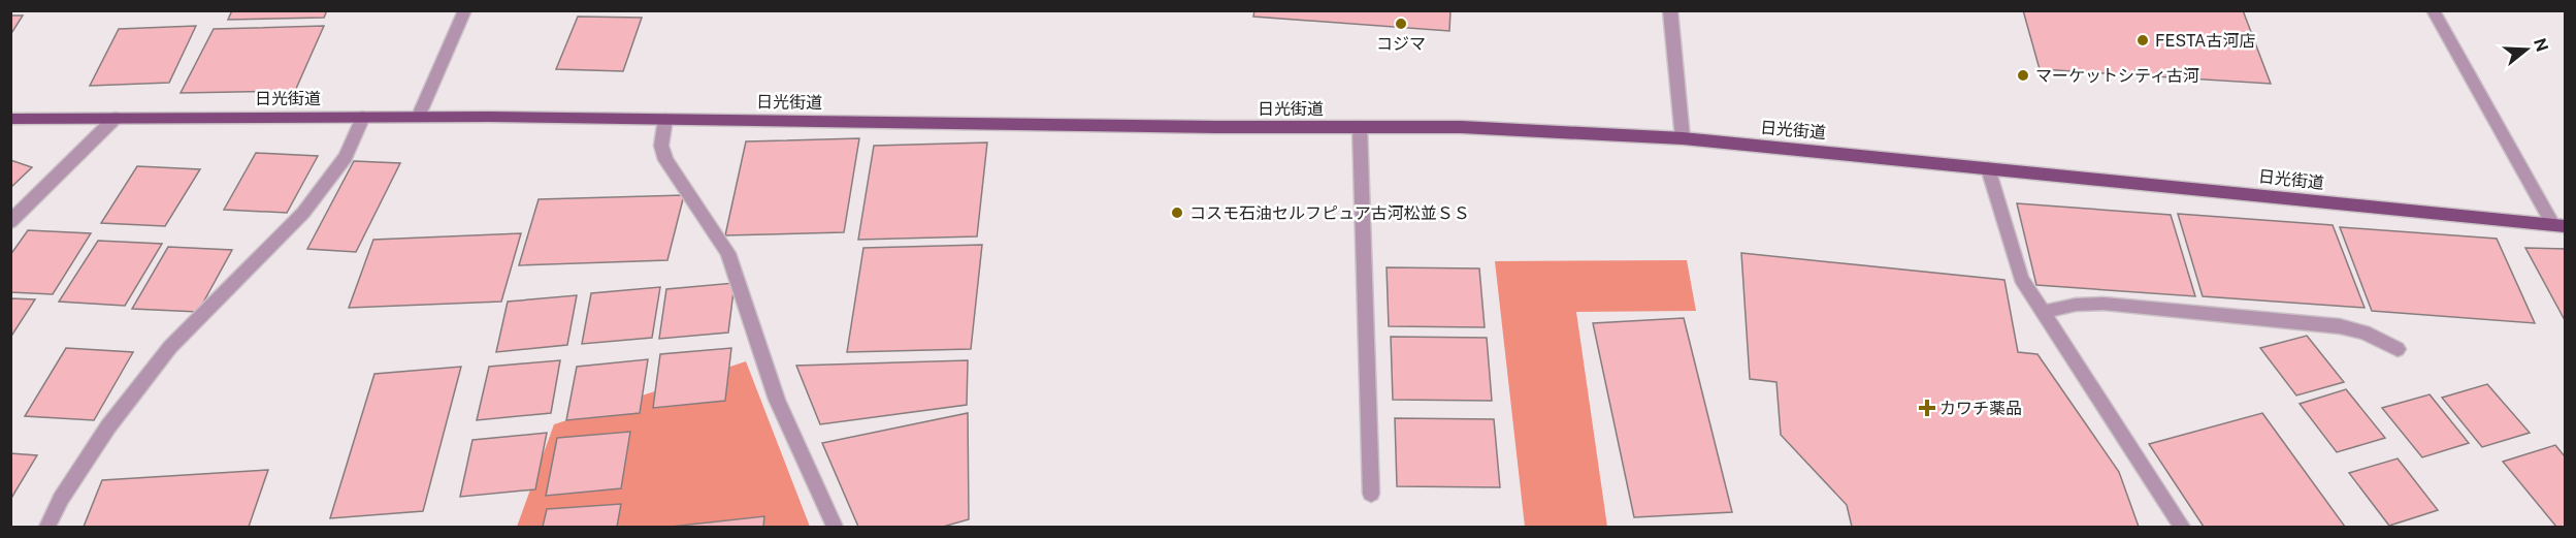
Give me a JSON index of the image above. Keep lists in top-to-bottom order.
{
  "streets": {
    "main road": ["日光街道"]
  },
  "places": {
    "other": [
      "コジマ",
      "FESTA古河店",
      "マーケットシティ古河",
      "コスモ石油セルフピュア古河松並ＳＳ"
    ],
    "health": ["カワチ薬品"]
  },
  "north": "right"
}
